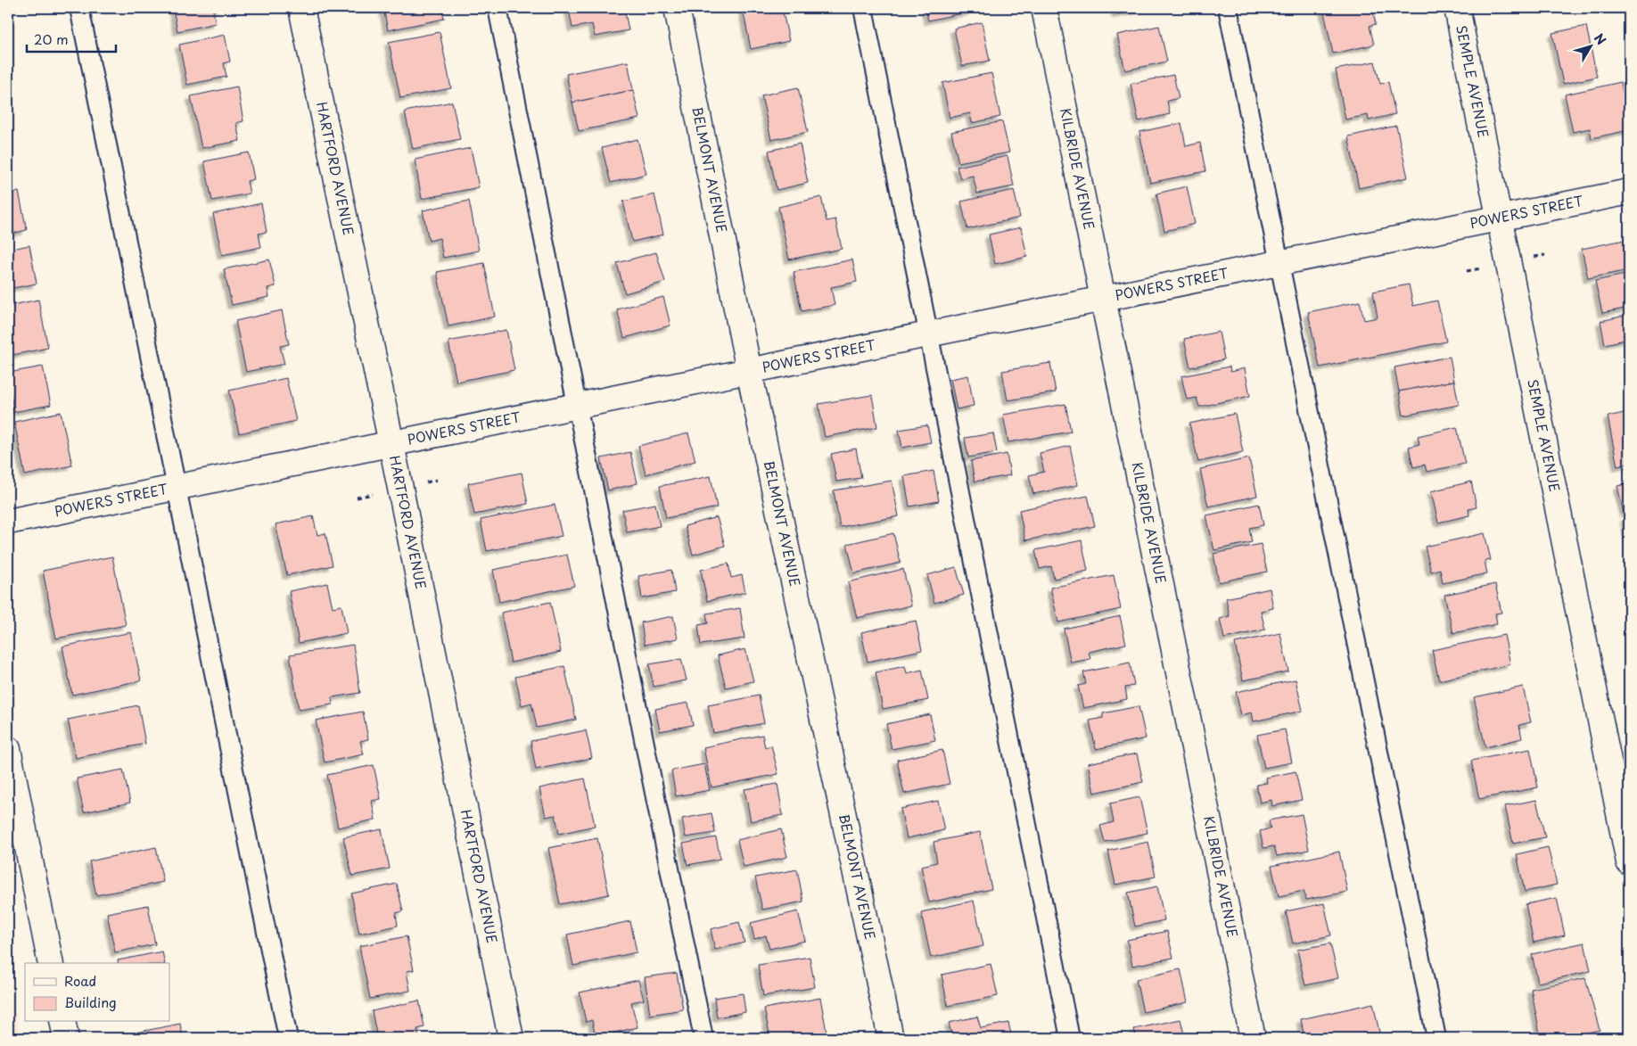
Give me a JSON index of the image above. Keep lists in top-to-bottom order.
{
  "streets": {
    "street": [
      "SEMPLE AVENUE",
      "HARTFORD AVENUE",
      "BELMONT AVENUE",
      "KILBRIDE AVENUE",
      "POWERS STREET"
    ]
  },
  "crossings": [
    ["SEMPLE AVENUE", "POWERS STREET"],
    ["HARTFORD AVENUE", "POWERS STREET"],
    ["BELMONT AVENUE", "POWERS STREET"],
    ["KILBRIDE AVENUE", "POWERS STREET"]
  ],
  "legend": ["Road", "Building"],
  "scale_bar": "20 m",
  "north": "top right"
}
